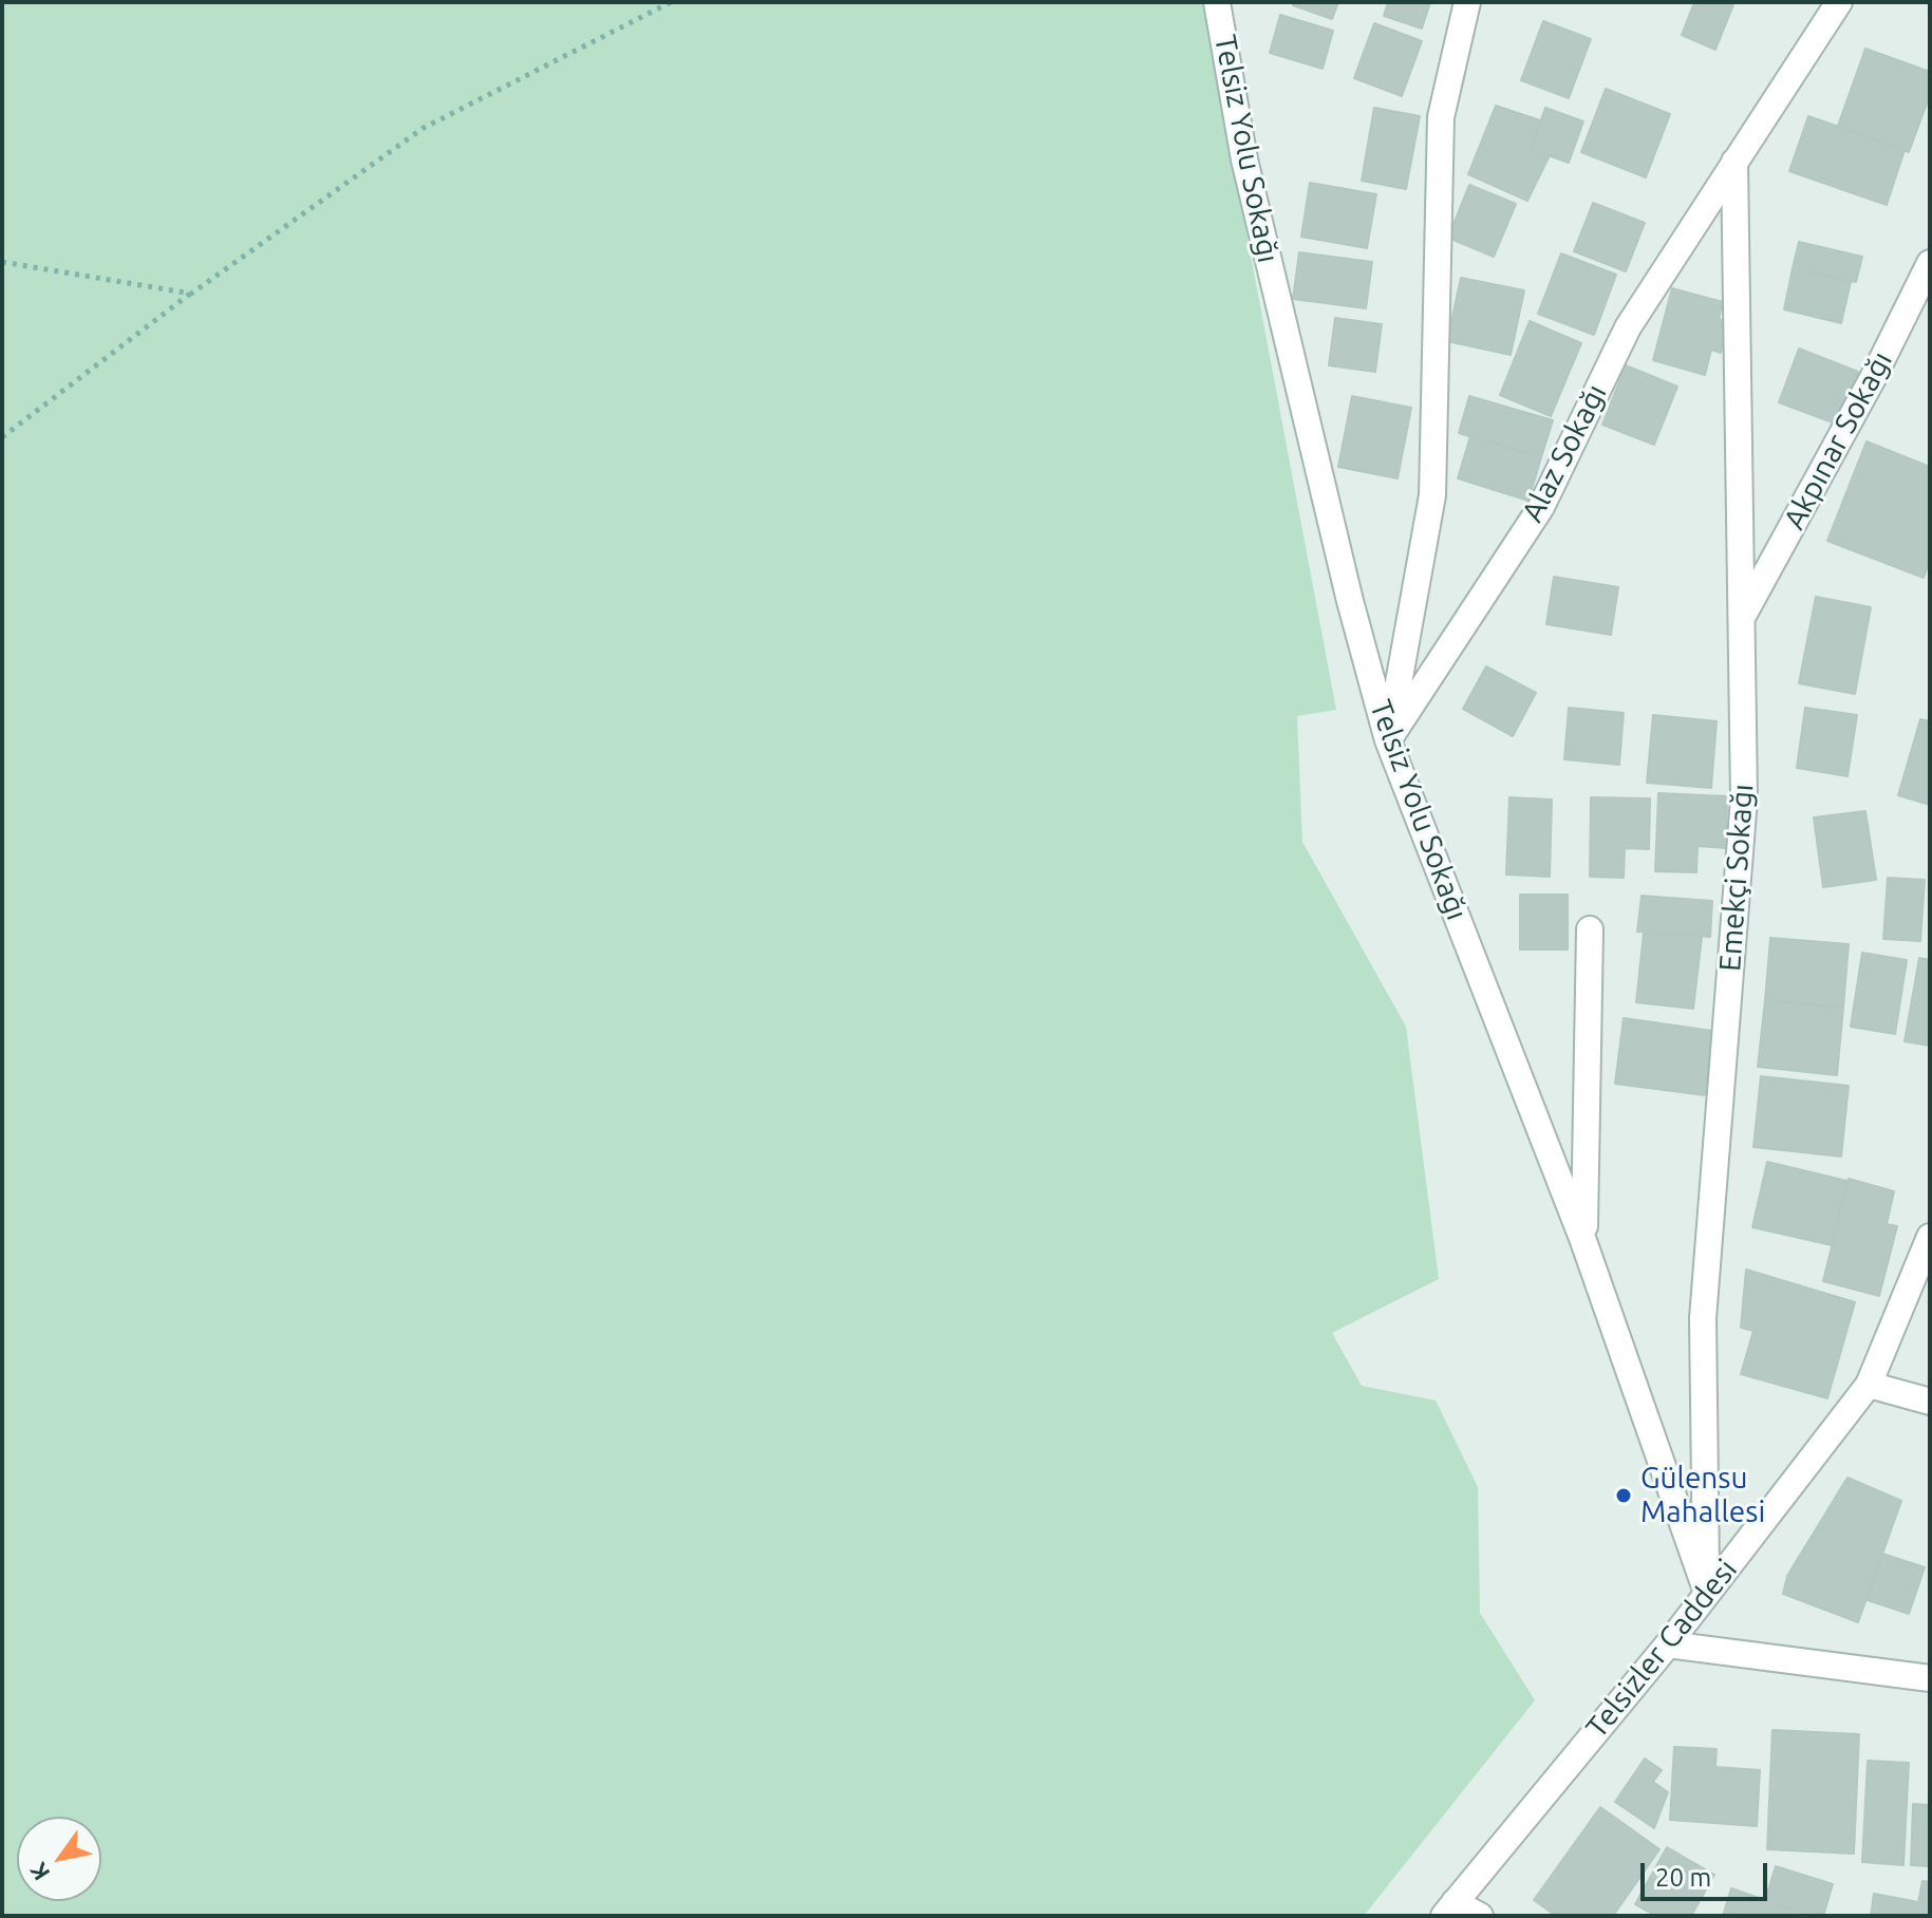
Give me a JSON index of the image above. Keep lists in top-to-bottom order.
{
  "streets": {
    "street": [
      "Telsiz Yolu Sokağı",
      "Akpınar Sokağı",
      "Alaz Sokağı",
      "Emekçi Sokağı",
      "Telsizler Caddesi"
    ]
  },
  "crossings": [
    ["Telsiz Yolu Sokağı", "Alaz Sokağı"],
    ["Telsiz Yolu Sokağı", "Emekçi Sokağı"],
    ["Telsiz Yolu Sokağı", "Telsizler Caddesi"],
    ["Akpınar Sokağı", "Emekçi Sokağı"],
    ["Alaz Sokağı", "Emekçi Sokağı"],
    ["Emekçi Sokağı", "Telsizler Caddesi"]
  ],
  "places": ["Gülensu Mahallesi"],
  "scale_bar": "20 m",
  "north": "bottom left"
}
